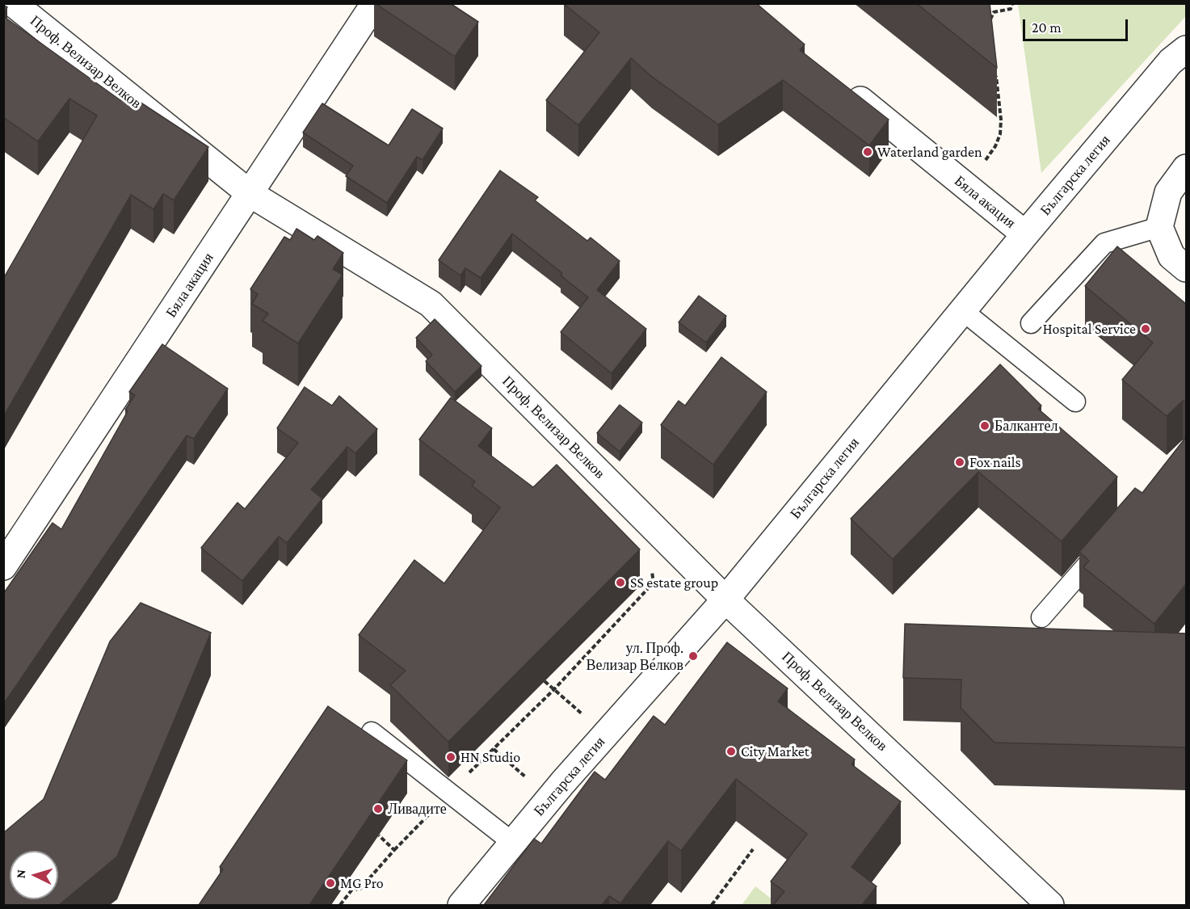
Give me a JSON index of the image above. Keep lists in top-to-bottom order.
{
  "streets": {
    "street": ["Проф. Велизар Велков", "Българска легия", "Бяла акация"]
  },
  "crossings": [
    ["Проф. Велизар Велков", "Българска легия"],
    ["Проф. Велизар Велков", "Бяла акация"],
    ["Българска легия", "Бяла акация"]
  ],
  "places": [
    "Waterland garden",
    "Hospital Service",
    "Балкантел",
    "Fox nails",
    "SS estate group",
    "ул. Проф. Велизар Велков",
    "City Market",
    "HN Studio",
    "Ливадите",
    "MG Pro"
  ],
  "scale_bar": "20 m",
  "north": "left"
}
